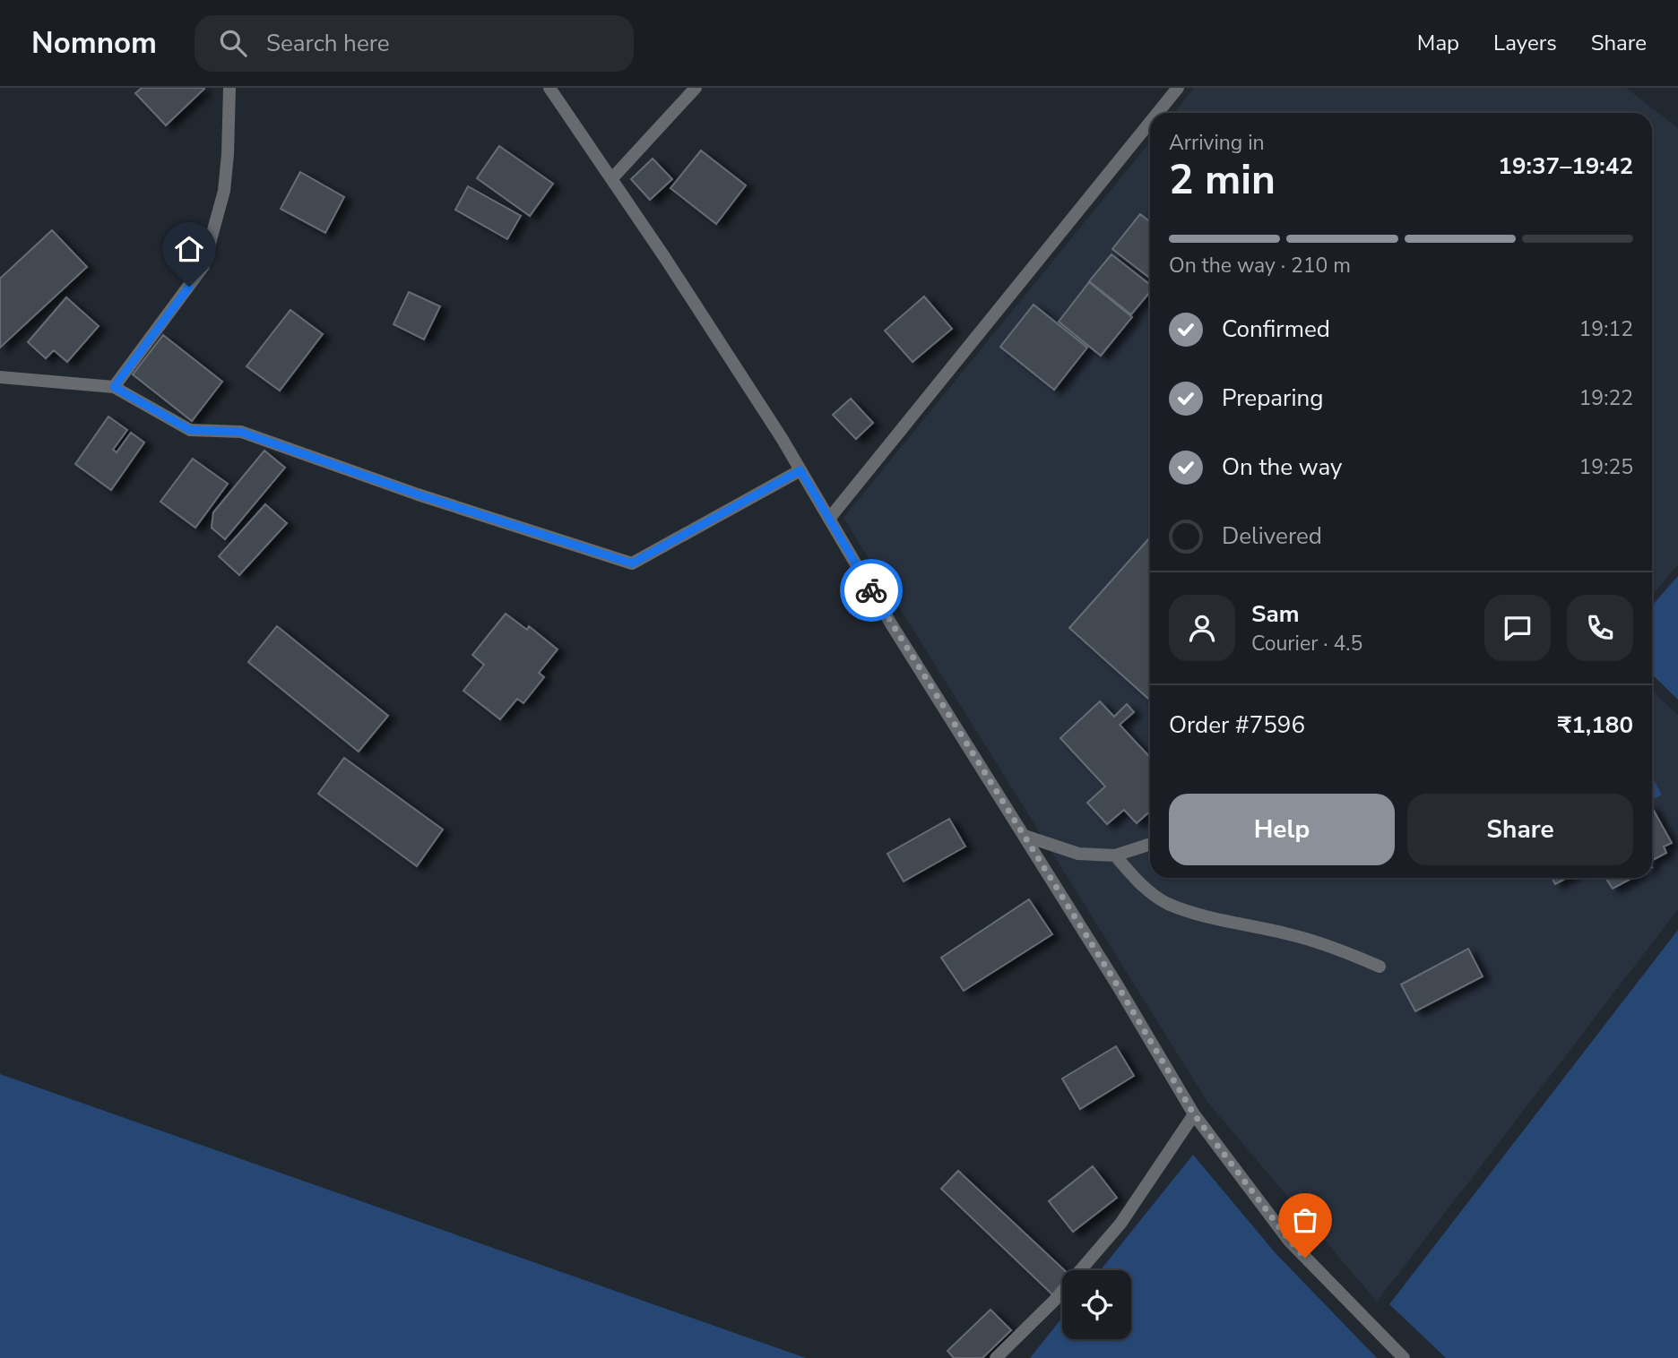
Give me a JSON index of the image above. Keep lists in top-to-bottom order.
{
  "page": {
    "header": "Nomnom",
    "search": "Search here",
    "nav": ["Map", "Layers", "Share"],
    "heading": ["2 min", "Arriving in", "19:37–19:42"],
    "panel": [
      "Sam",
      "Courier · 4.5",
      "Order #7596",
      "₹1,180"
    ],
    "bar": "On the way · 210 m",
    "list": [
      ["Confirmed", "19:12"],
      ["Preparing", "19:22"],
      ["On the way", "19:25"],
      "Delivered"
    ],
    "buttons": ["Help", "Share"]
  }
}
